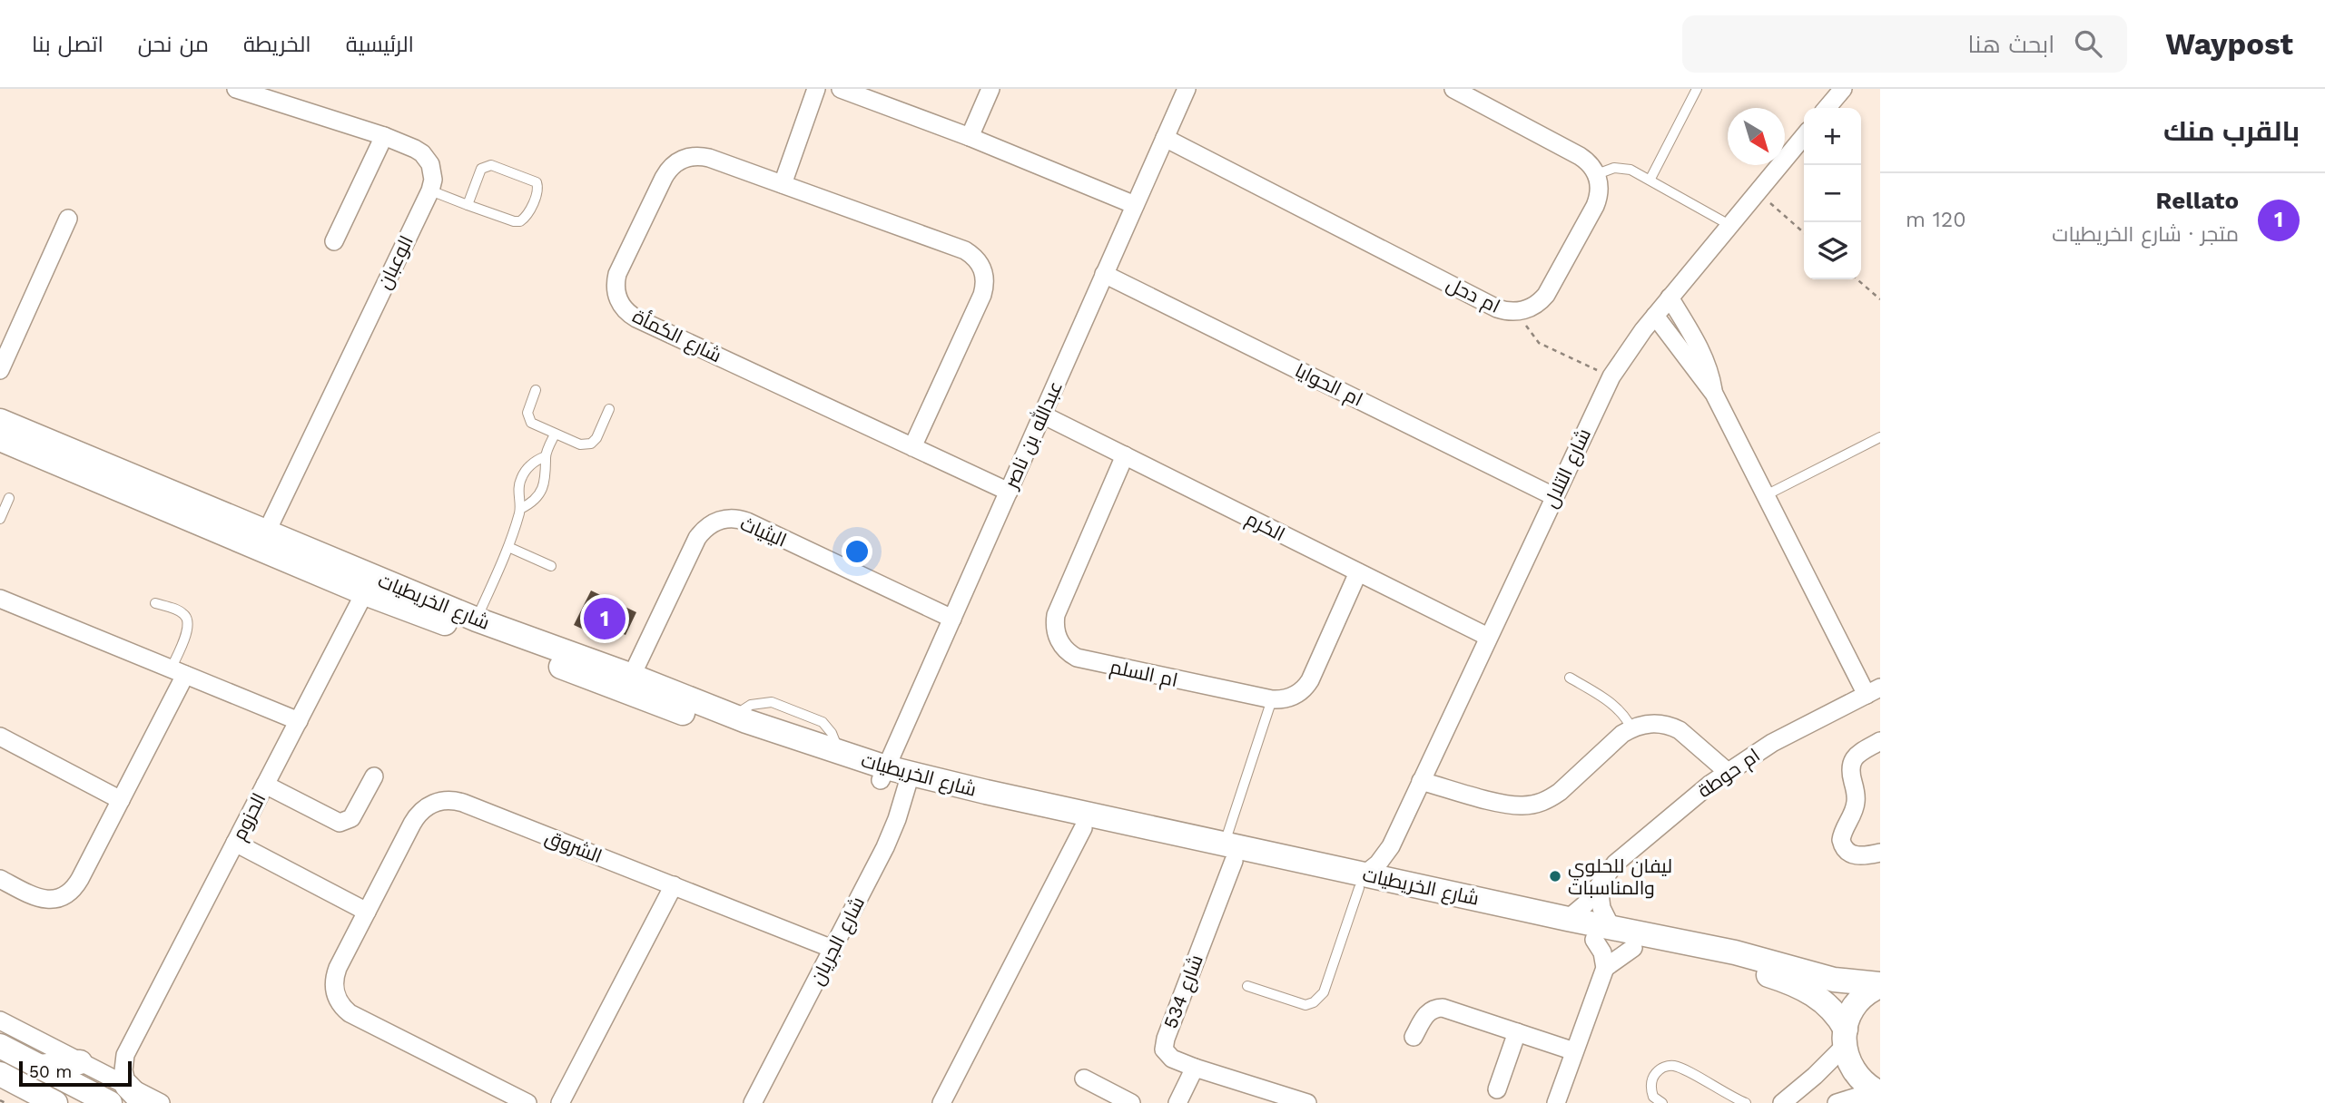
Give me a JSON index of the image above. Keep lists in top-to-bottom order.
{
  "streets": {
    "street": [
      "الوعبان",
      "ام دحل",
      "شارع الكمأة",
      "ام الحوايا",
      "عبدالله بن ناصر",
      "شارع التلال",
      "الكرم",
      "اليثياث",
      "شارع الخريطيات",
      "ام السلم",
      "ام حوطة",
      "الحزوم",
      "الشروق",
      "شارع الجريان",
      "شارع 534"
    ]
  },
  "crossings": [
    ["الوعبان", "شارع الخريطيات"],
    ["ام دحل", "عبدالله بن ناصر"],
    ["شارع الكمأة", "عبدالله بن ناصر"],
    ["ام الحوايا", "عبدالله بن ناصر"],
    ["ام الحوايا", "شارع التلال"],
    ["عبدالله بن ناصر", "الكرم"],
    ["عبدالله بن ناصر", "اليثياث"],
    ["عبدالله بن ناصر", "شارع الخريطيات"],
    ["شارع التلال", "الكرم"],
    ["شارع التلال", "شارع الخريطيات"],
    ["الكرم", "ام السلم"],
    ["اليثياث", "شارع الخريطيات"],
    ["شارع الخريطيات", "ام حوطة"],
    ["شارع الخريطيات", "الحزوم"],
    ["شارع الخريطيات", "شارع الجريان"],
    ["شارع الخريطيات", "شارع 534"],
    ["الشروق", "شارع الجريان"]
  ],
  "places": ["ليفان للحلوي والمناسبات"],
  "scale_bar": "50 m",
  "north": "bottom right",
  "page": {
    "header": "Waypost",
    "search": "ابحث هنا",
    "nav": [
      "الرئيسية",
      "الخريطة",
      "من نحن",
      "اتصل بنا"
    ],
    "heading": "بالقرب منك",
    "map_buttons": ["+", "−"],
    "list": [
      {
        "mark": "1",
        "name": "Rellato",
        "note": "متجر · شارع الخريطيات",
        "value": "120 m"
      }
    ],
    "pins": "1",
    "scale": "50 m"
  }
}
